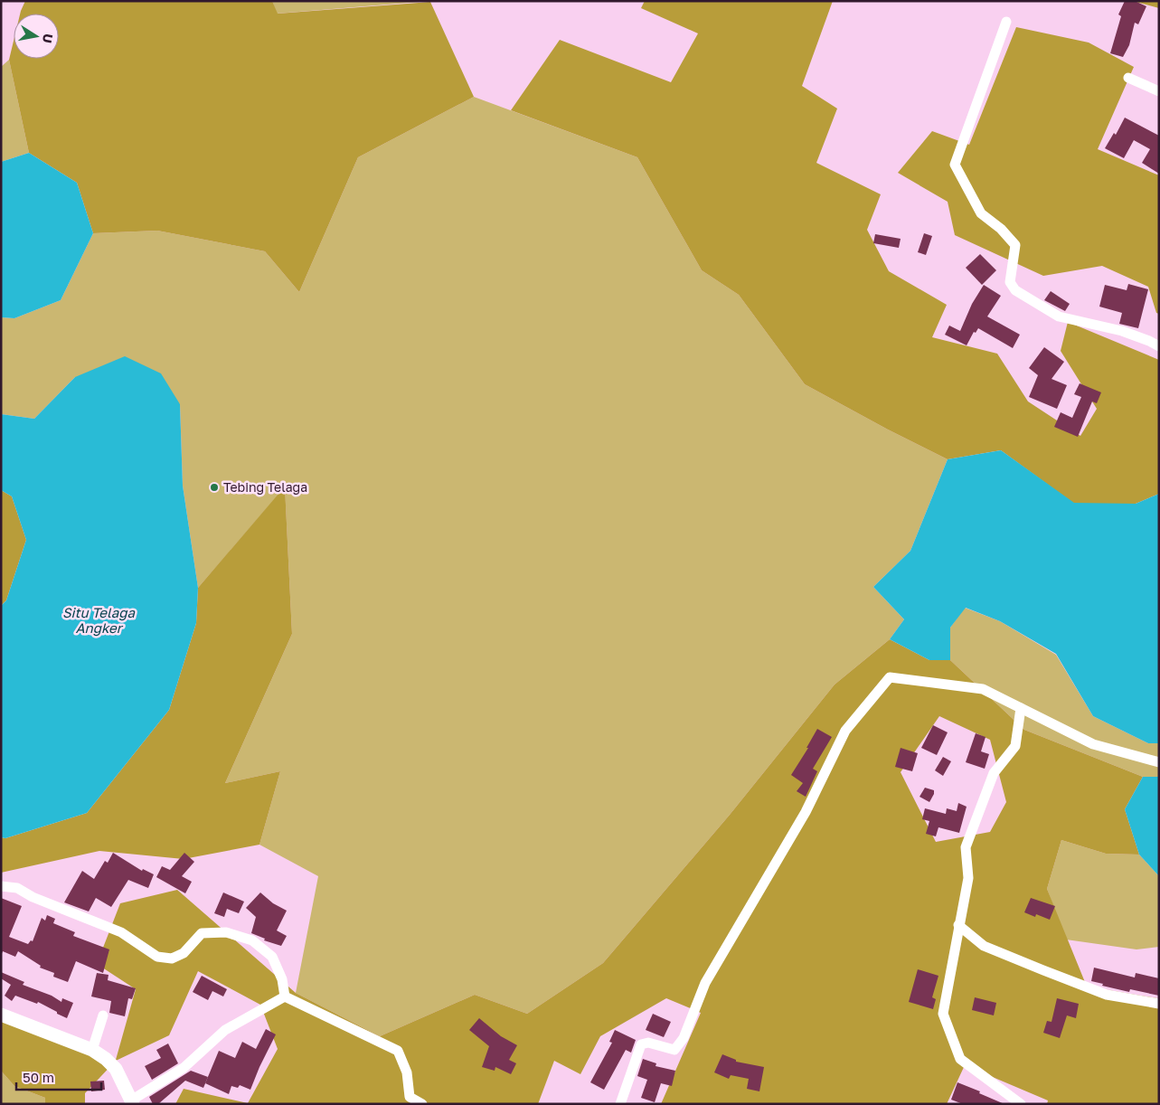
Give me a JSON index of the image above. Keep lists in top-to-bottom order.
{
  "water": ["Situ Telaga Angker"],
  "places": ["Tebing Telaga"],
  "scale_bar": "50 m",
  "north": "right"
}
